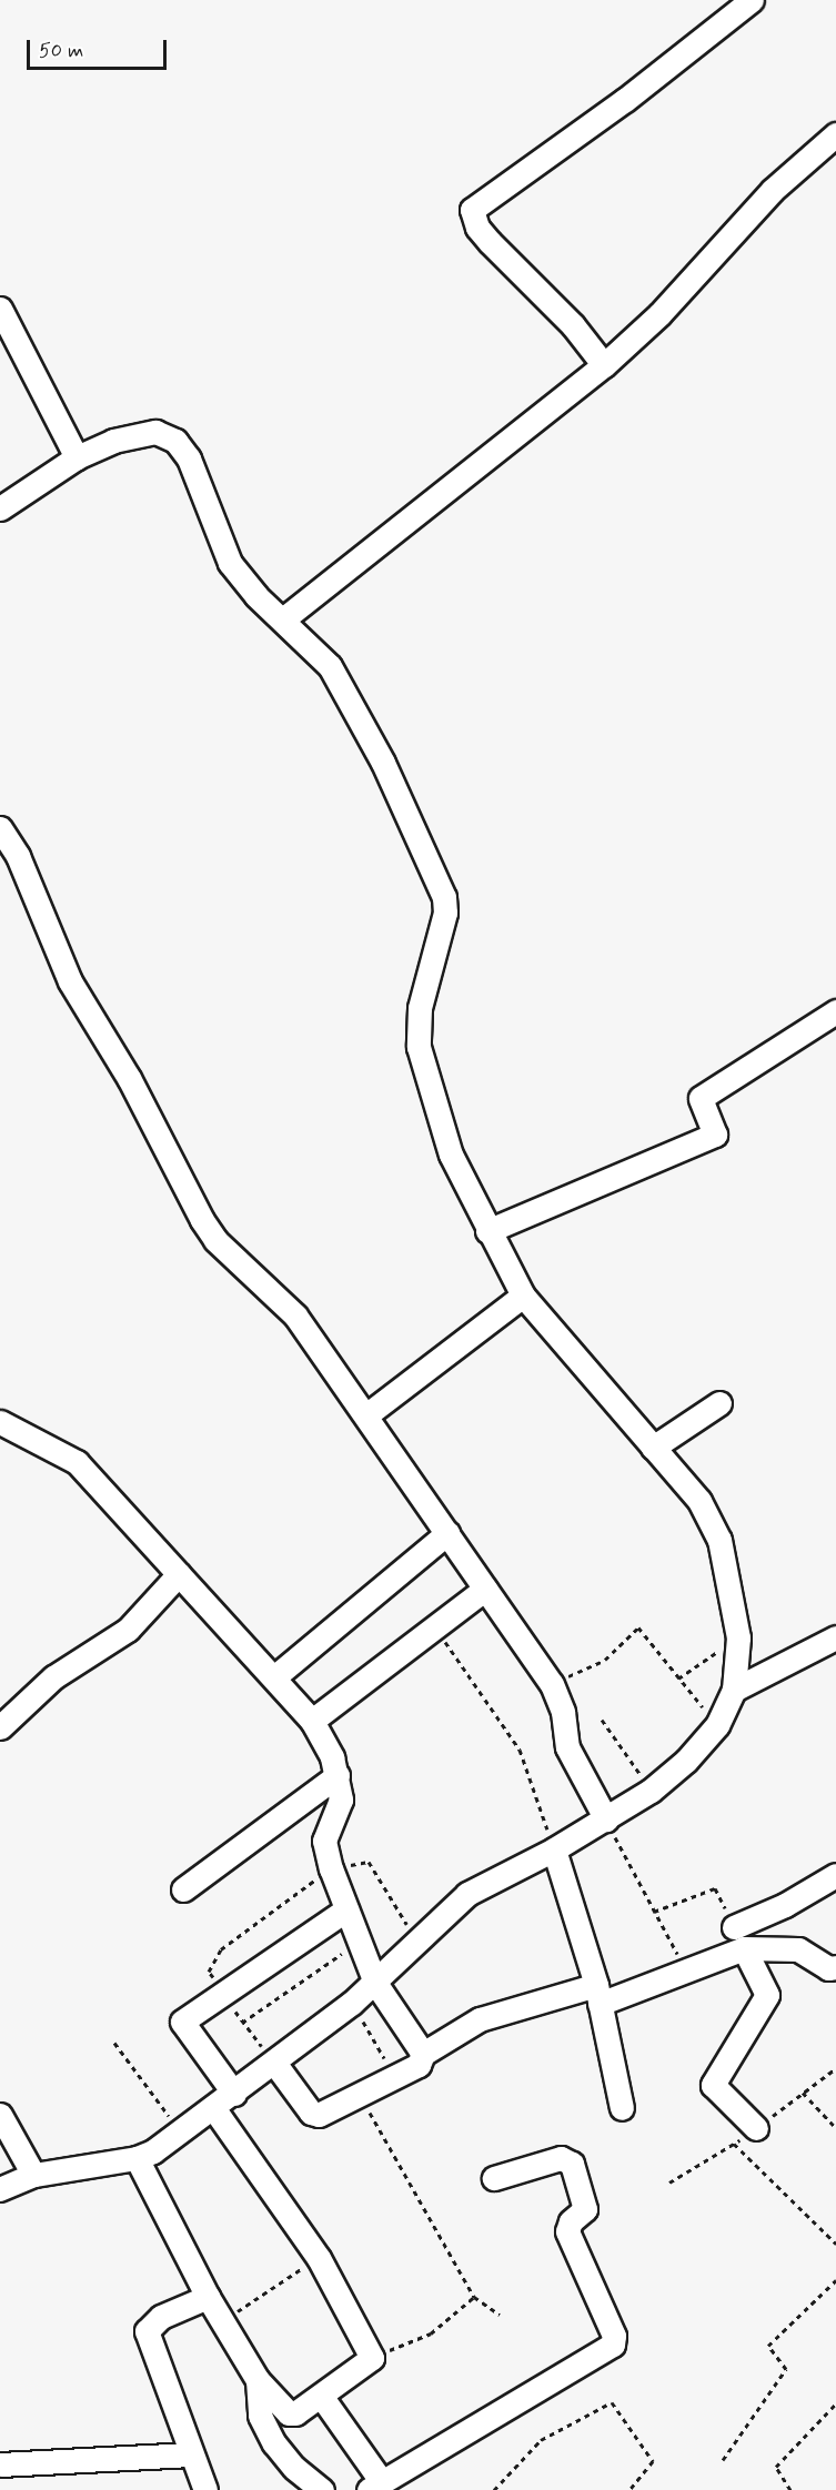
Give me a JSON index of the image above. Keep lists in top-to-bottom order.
{
  "scale_bar": "50 m"
}
